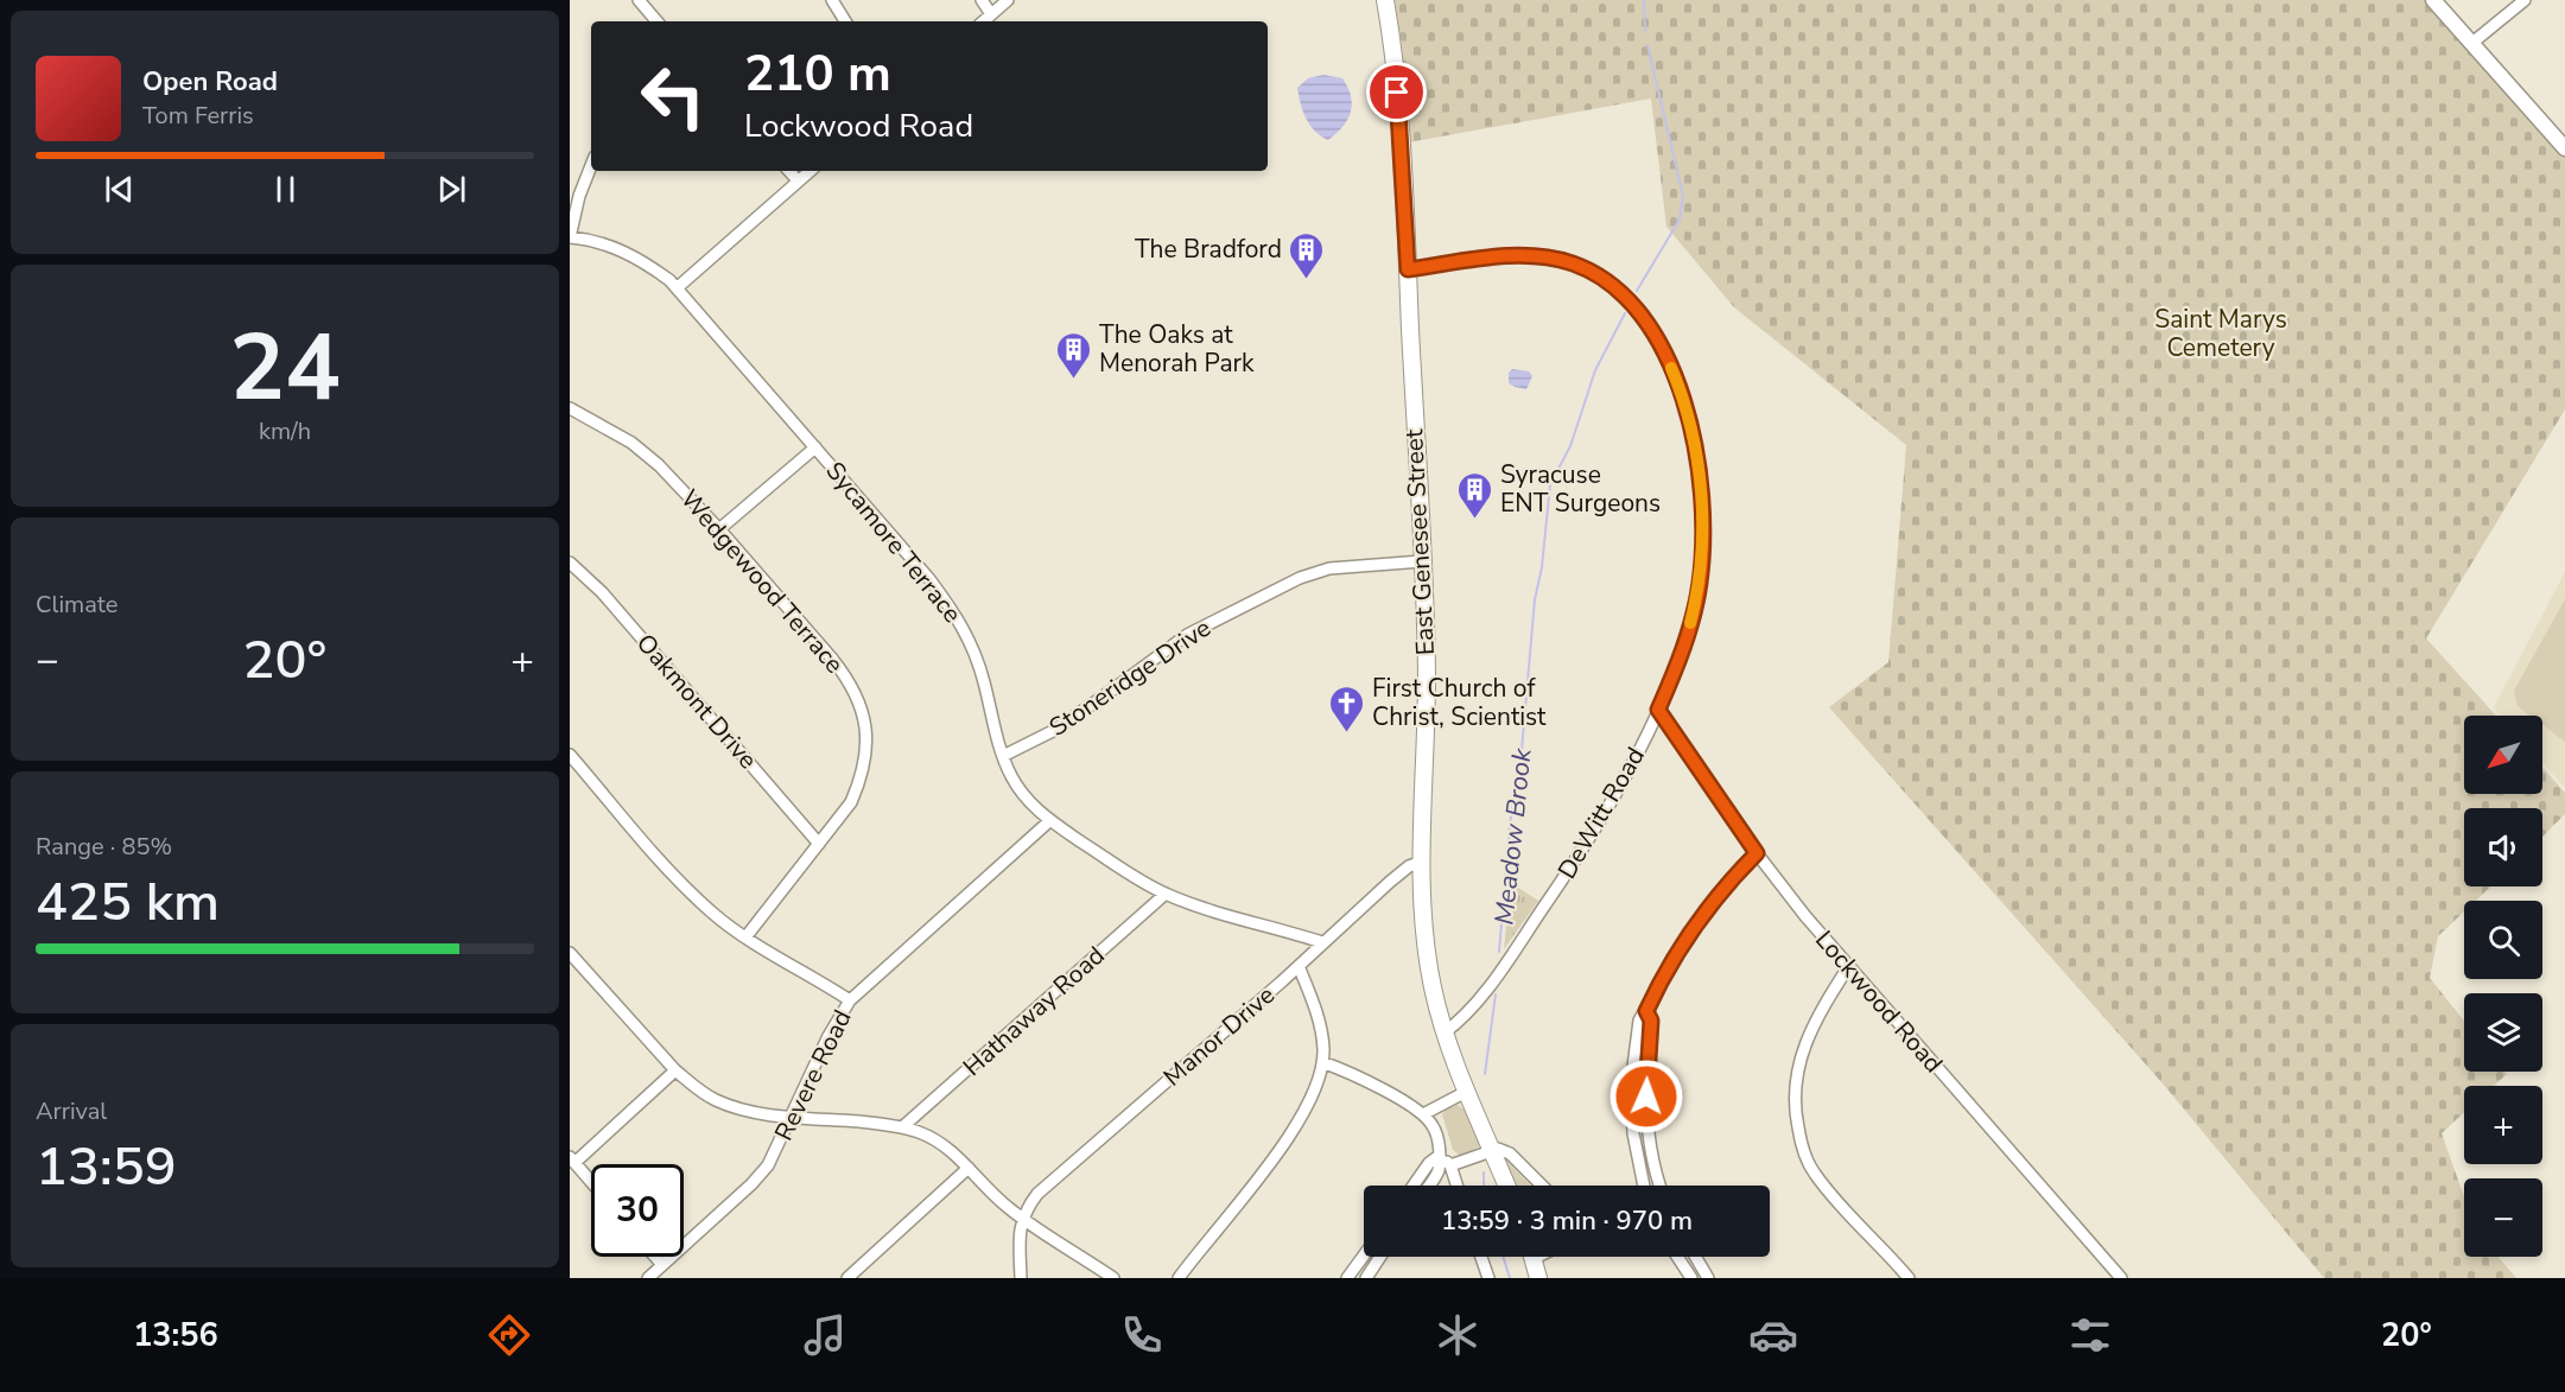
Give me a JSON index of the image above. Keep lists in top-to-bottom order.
{
  "streets": {
    "main road": ["East Genesee Street"],
    "street": [
      "Sycamore Terrace",
      "Wedgewood Terrace",
      "Stoneridge Drive",
      "Oakmont Drive",
      "DeWitt Road",
      "Lockwood Road",
      "Hathaway Road",
      "Manor Drive",
      "Revere Road"
    ]
  },
  "crossings": [
    ["Sycamore Terrace", "Stoneridge Drive"],
    ["Sycamore Terrace", "Hathaway Road"],
    ["Sycamore Terrace", "Manor Drive"],
    ["Sycamore Terrace", "Revere Road"],
    ["East Genesee Street", "Stoneridge Drive"],
    ["East Genesee Street", "DeWitt Road"],
    ["East Genesee Street", "Manor Drive"],
    ["Wedgewood Terrace", "Oakmont Drive"],
    ["DeWitt Road", "Lockwood Road"]
  ],
  "water": ["Meadow Brook"],
  "parks": ["Saint Marys Cemetery"],
  "places": {
    "building": ["The Bradford", "The Oaks at Menorah Park", "Syracuse ENT Surgeons"],
    "church": ["First Church of Christ, Scientist"]
  },
  "north": "bottom left",
  "page": {
    "turn": ["210 m", "Lockwood Road"],
    "song": ["Open Road", "Tom Ferris"],
    "tile": [
      ["24", "km/h"],
      "Climate",
      ["Range · 85%", "425 km"],
      ["Arrival", "13:59"]
    ],
    "heat": ["−", "20°", "+"],
    "map_buttons": ["+", "−"],
    "limit": "30",
    "trip": "13:59 · 3 min · 970 m",
    "tabs": ["13:56", "20°"]
  }
}
